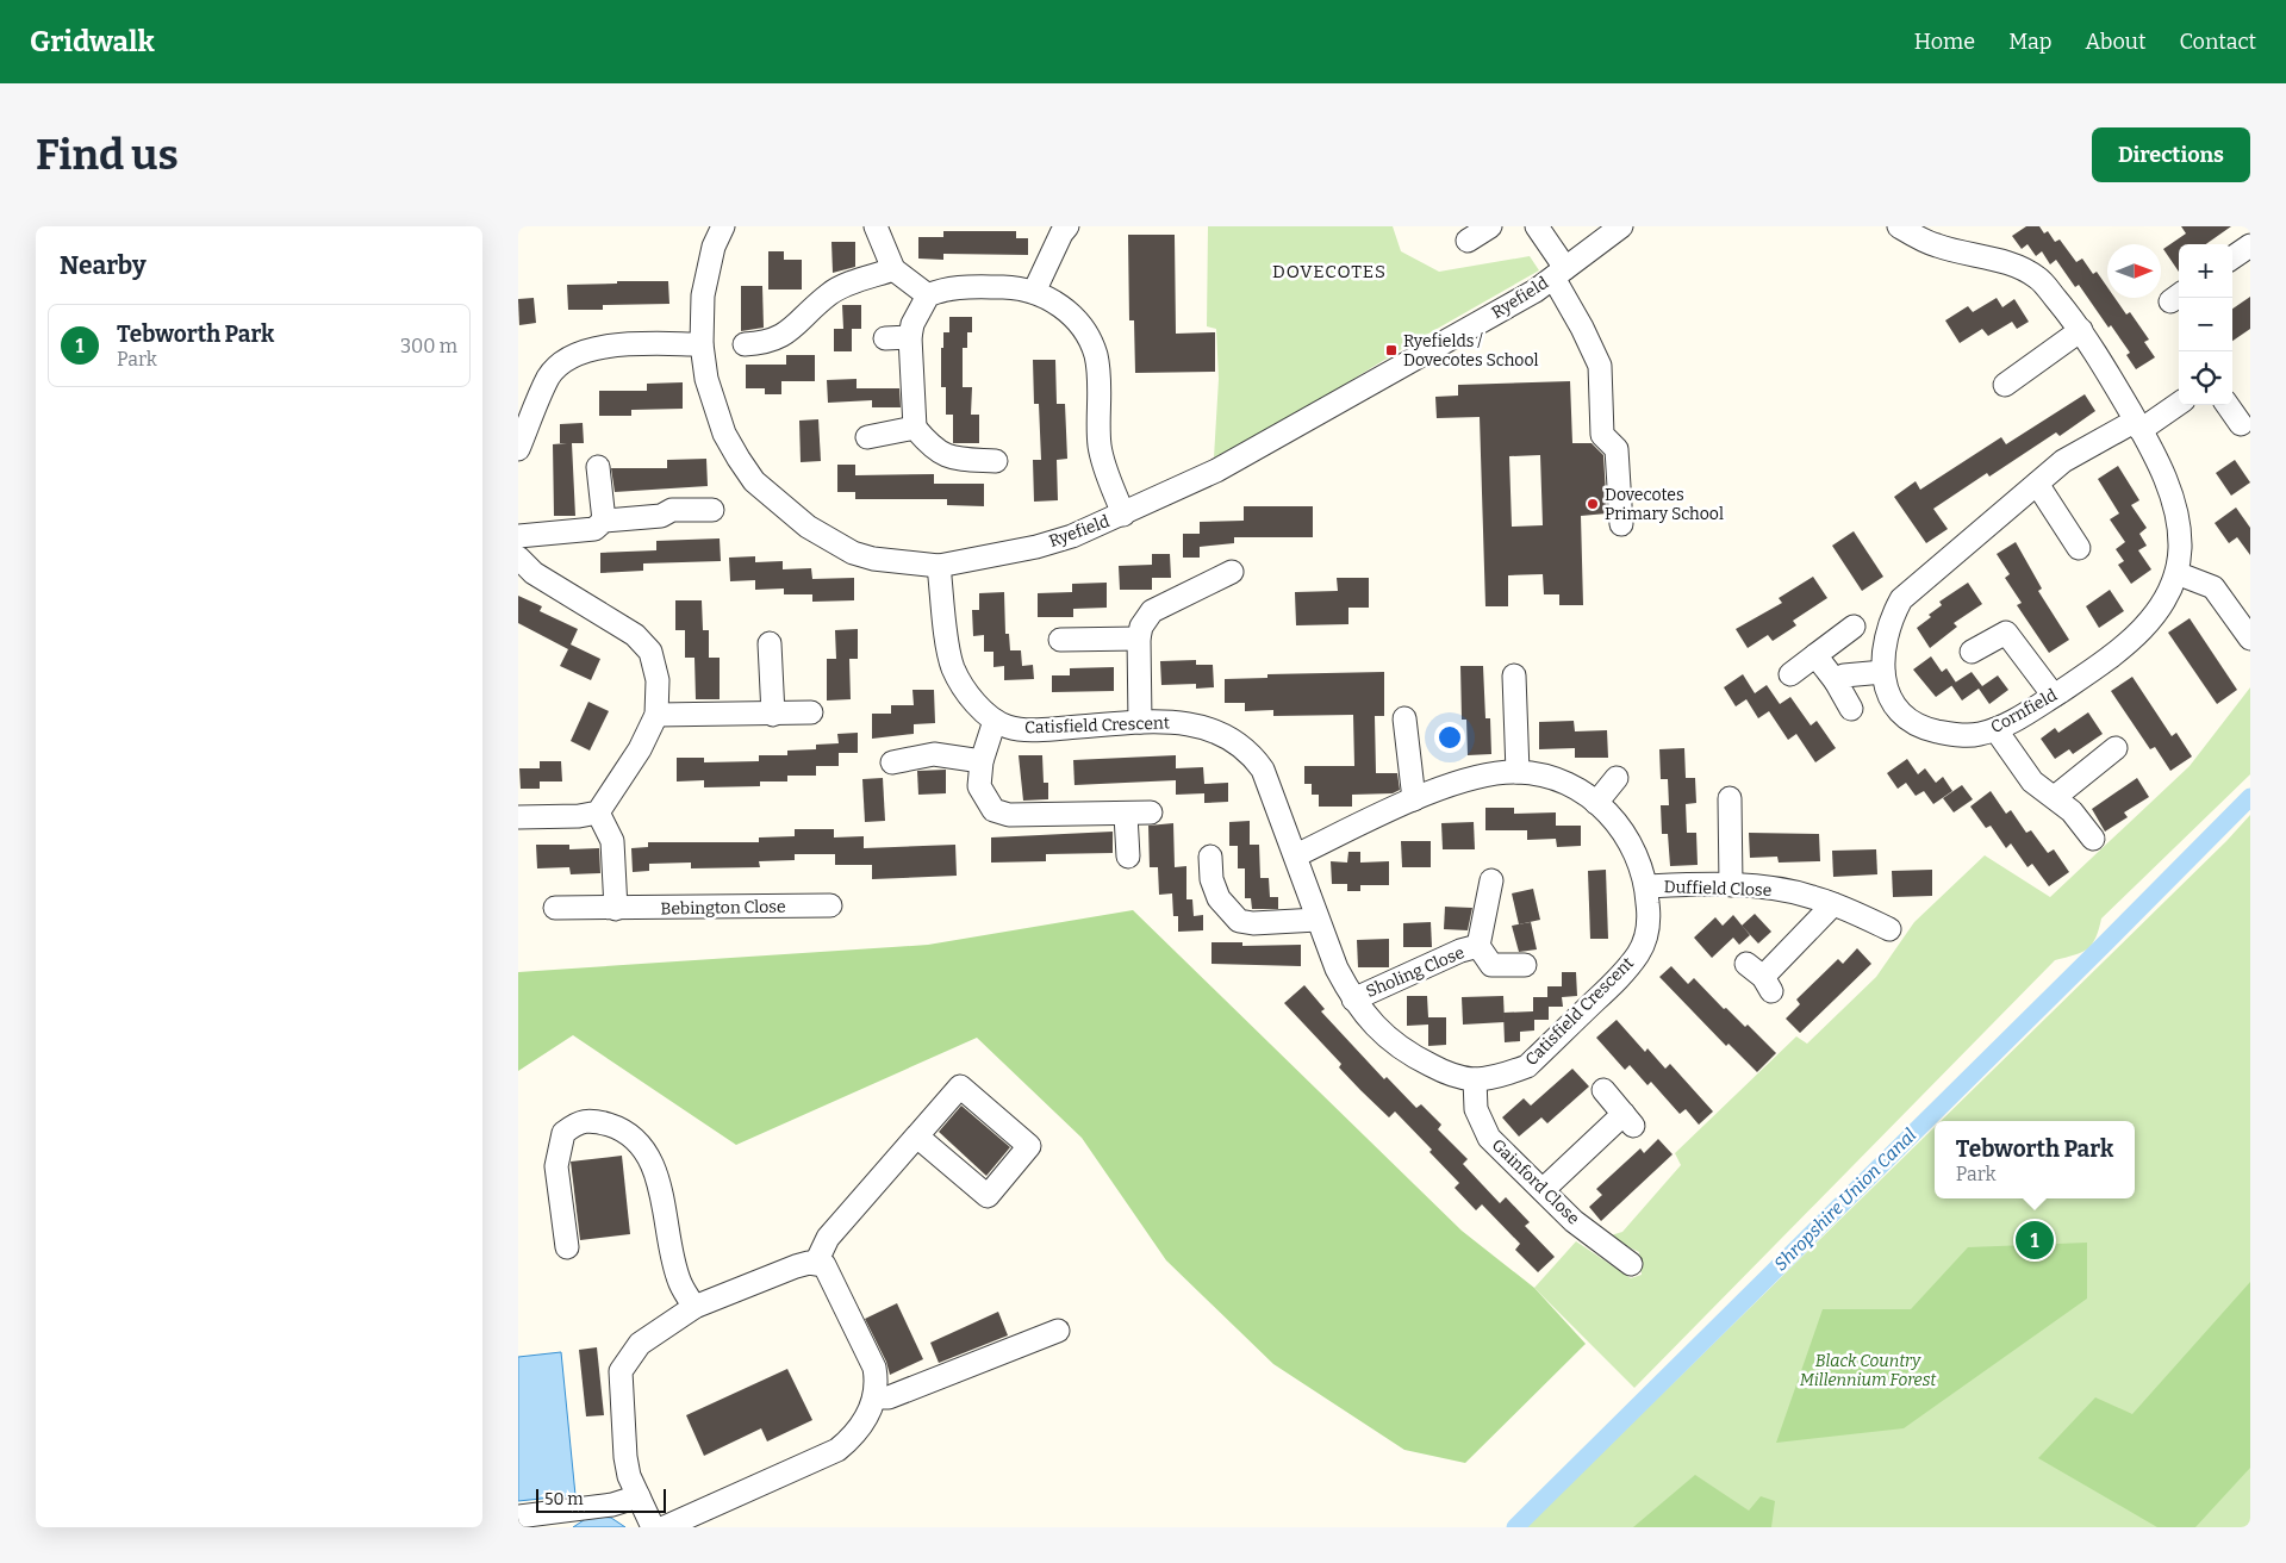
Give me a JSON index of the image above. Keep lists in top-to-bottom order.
{
  "streets": {
    "street": [
      "Ryefield",
      "Cornfield",
      "Catisfield Crescent",
      "Duffield Close",
      "Bebington Close",
      "Sholing Close",
      "Gainford Close"
    ]
  },
  "crossings": [
    ["Ryefield", "Catisfield Crescent"],
    ["Catisfield Crescent", "Duffield Close"],
    ["Catisfield Crescent", "Sholing Close"],
    ["Catisfield Crescent", "Gainford Close"]
  ],
  "districts": ["DOVECOTES"],
  "water": ["Shropshire Union Canal"],
  "parks": ["Black Country Millennium Forest"],
  "places": {
    "transit": ["Ryefields / Dovecotes School"],
    "other": ["Dovecotes Primary School"]
  },
  "scale_bar": "50 m",
  "north": "right",
  "page": {
    "header": "Gridwalk",
    "nav": [
      "Home",
      "Map",
      "About",
      "Contact"
    ],
    "buttons": "Directions",
    "title": "Find us",
    "heading": "Nearby",
    "map_buttons": ["+", "−"],
    "list": [
      {
        "mark": "1",
        "name": "Tebworth Park",
        "note": "Park",
        "value": "300 m"
      }
    ],
    "popup": ["Tebworth Park", "Park"],
    "pins": "1",
    "scale": "50 m"
  }
}
